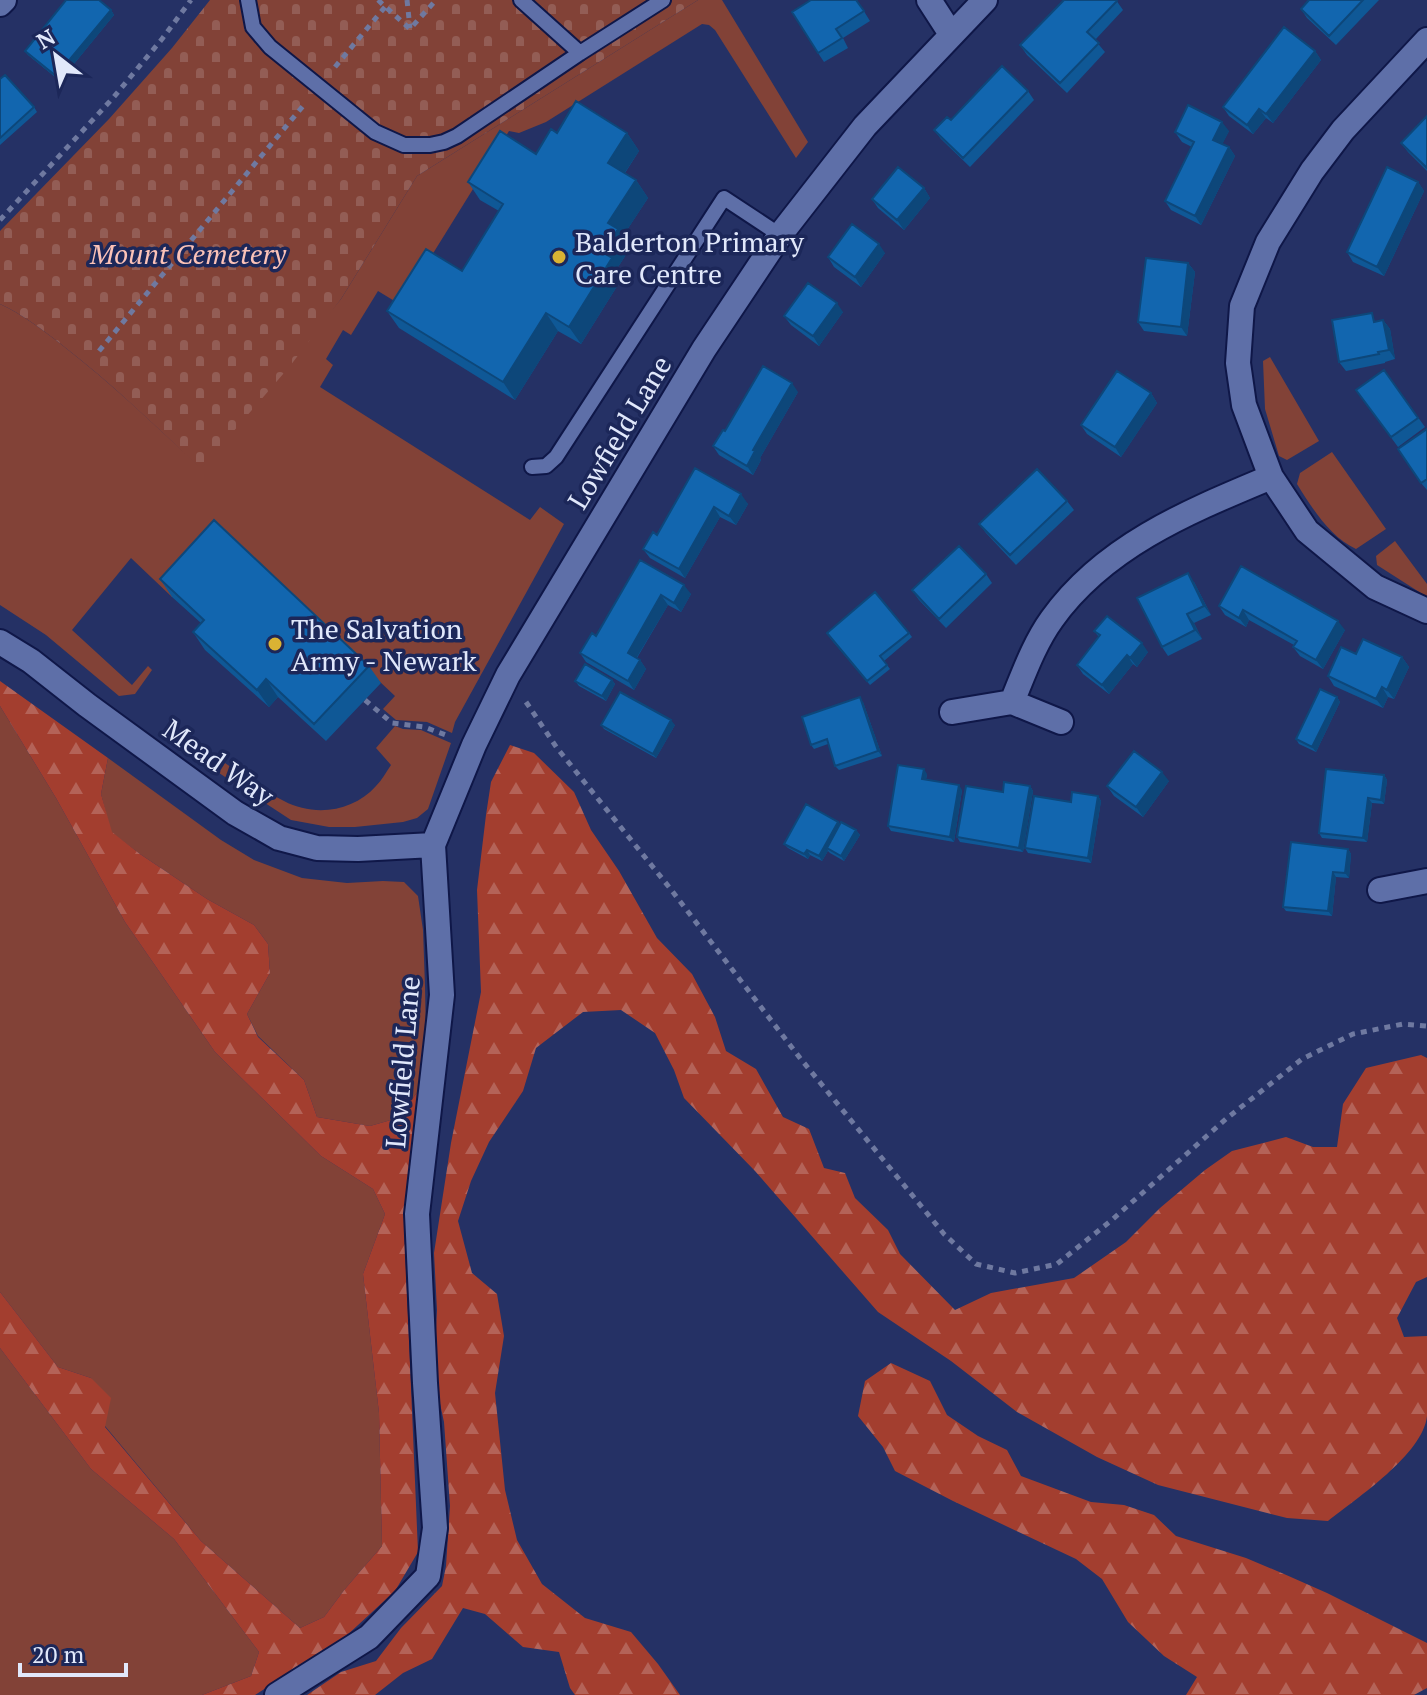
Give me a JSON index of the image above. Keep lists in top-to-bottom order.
{
  "streets": {
    "street": ["Lowfield Lane", "Mead Way"]
  },
  "crossings": [
    ["Lowfield Lane", "Mead Way"]
  ],
  "parks": ["Mount Cemetery"],
  "places": ["Balderton Primary Care Centre", "The Salvation Army - Newark"],
  "scale_bar": "20 m",
  "north": "top left"
}
